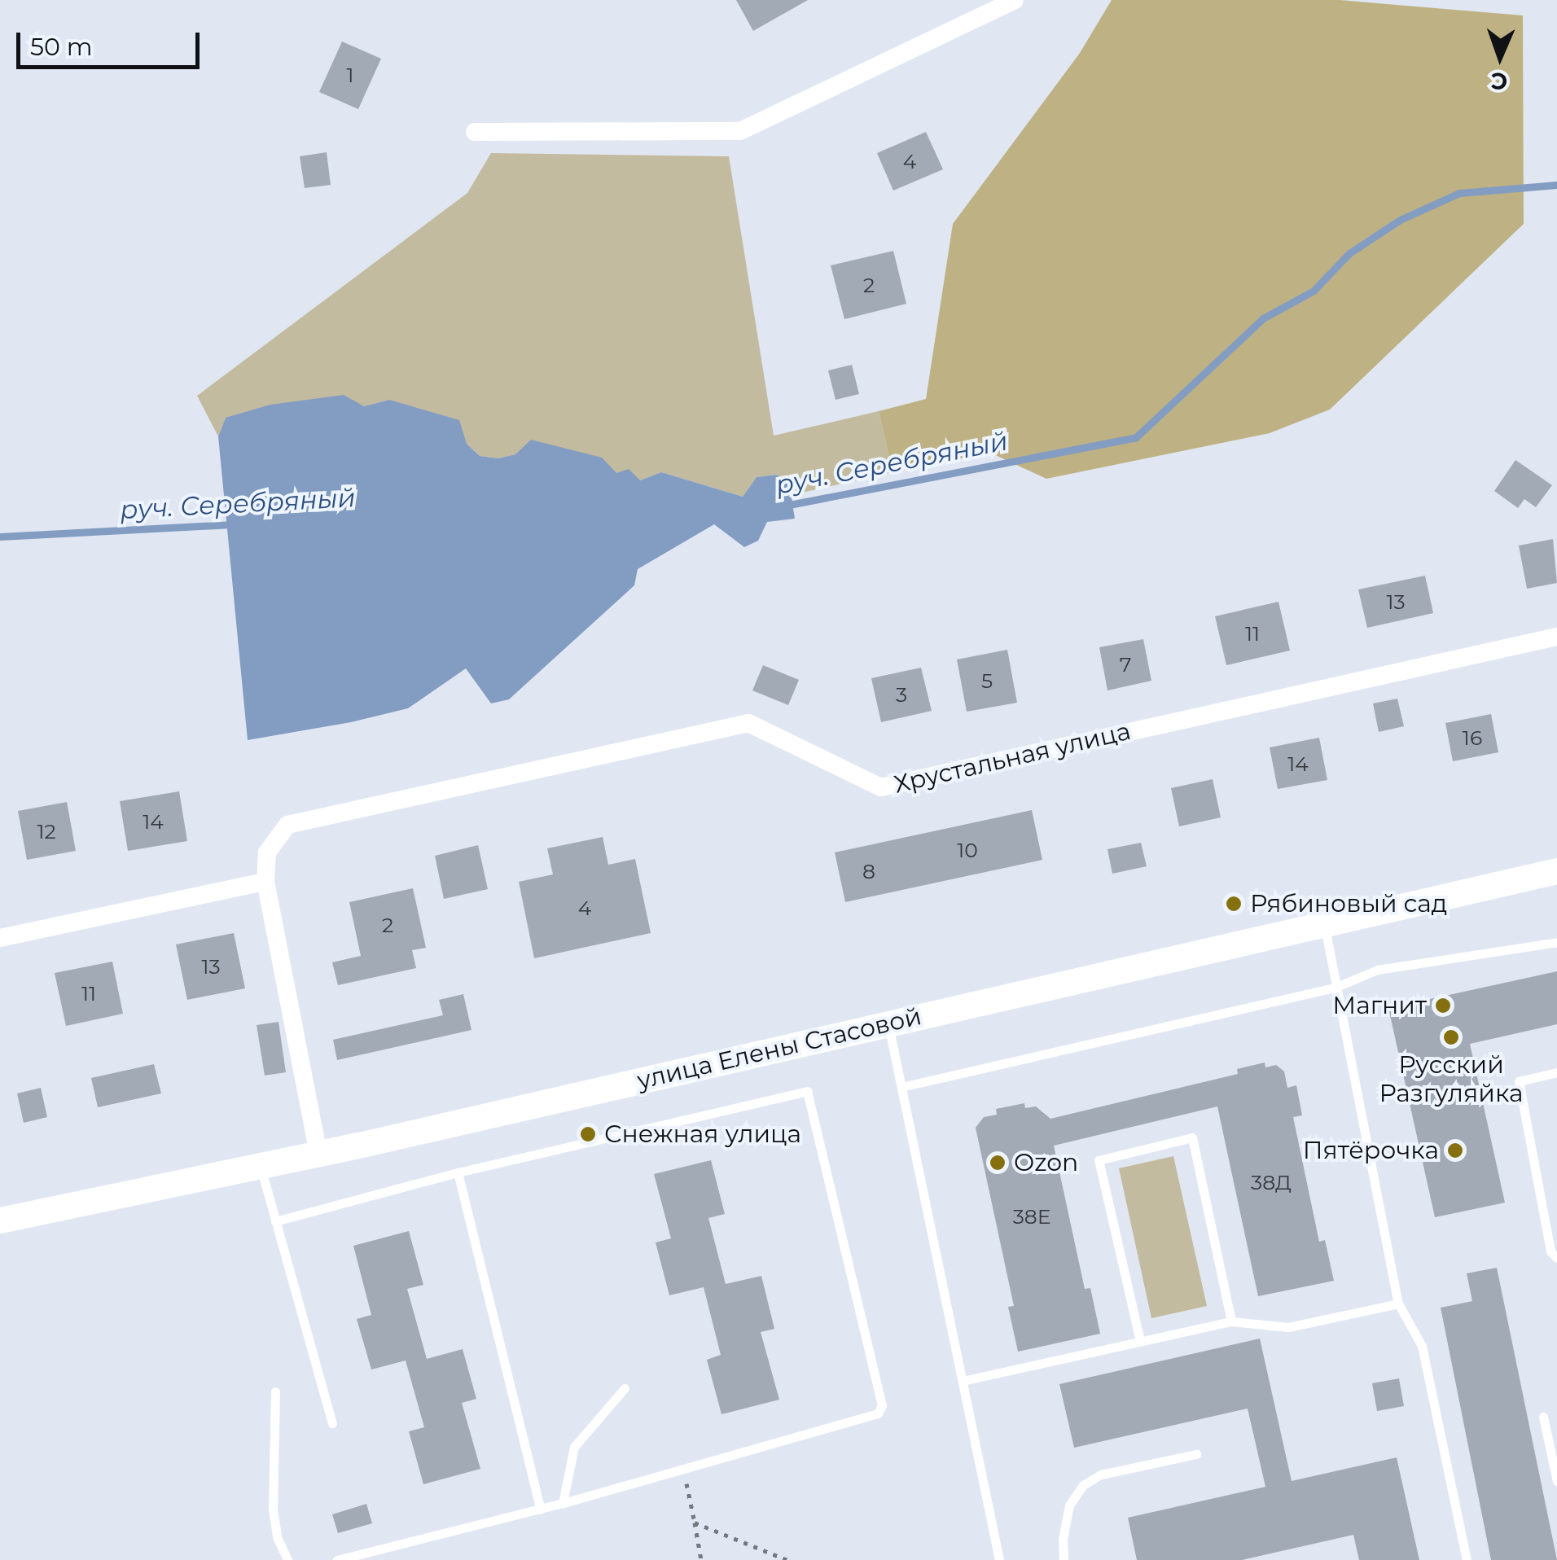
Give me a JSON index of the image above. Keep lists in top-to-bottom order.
{
  "streets": {
    "main road": ["улица Елены Стасовой"],
    "street": ["Хрустальная улица"]
  },
  "water": ["руч. Серебряный"],
  "places": [
    "Рябиновый сад",
    "Магнит",
    "Русский Разгуляйка",
    "Снежная улица",
    "Пятёрочка",
    "Ozon"
  ],
  "house_numbers": [
    "1",
    "4",
    "2",
    "13",
    "11",
    "7",
    "5",
    "3",
    "16",
    "14",
    "14",
    "12",
    "10",
    "8",
    "4",
    "2",
    "13",
    "11",
    "38Д",
    "38Е"
  ],
  "scale_bar": "50 m",
  "north": "bottom"
}
